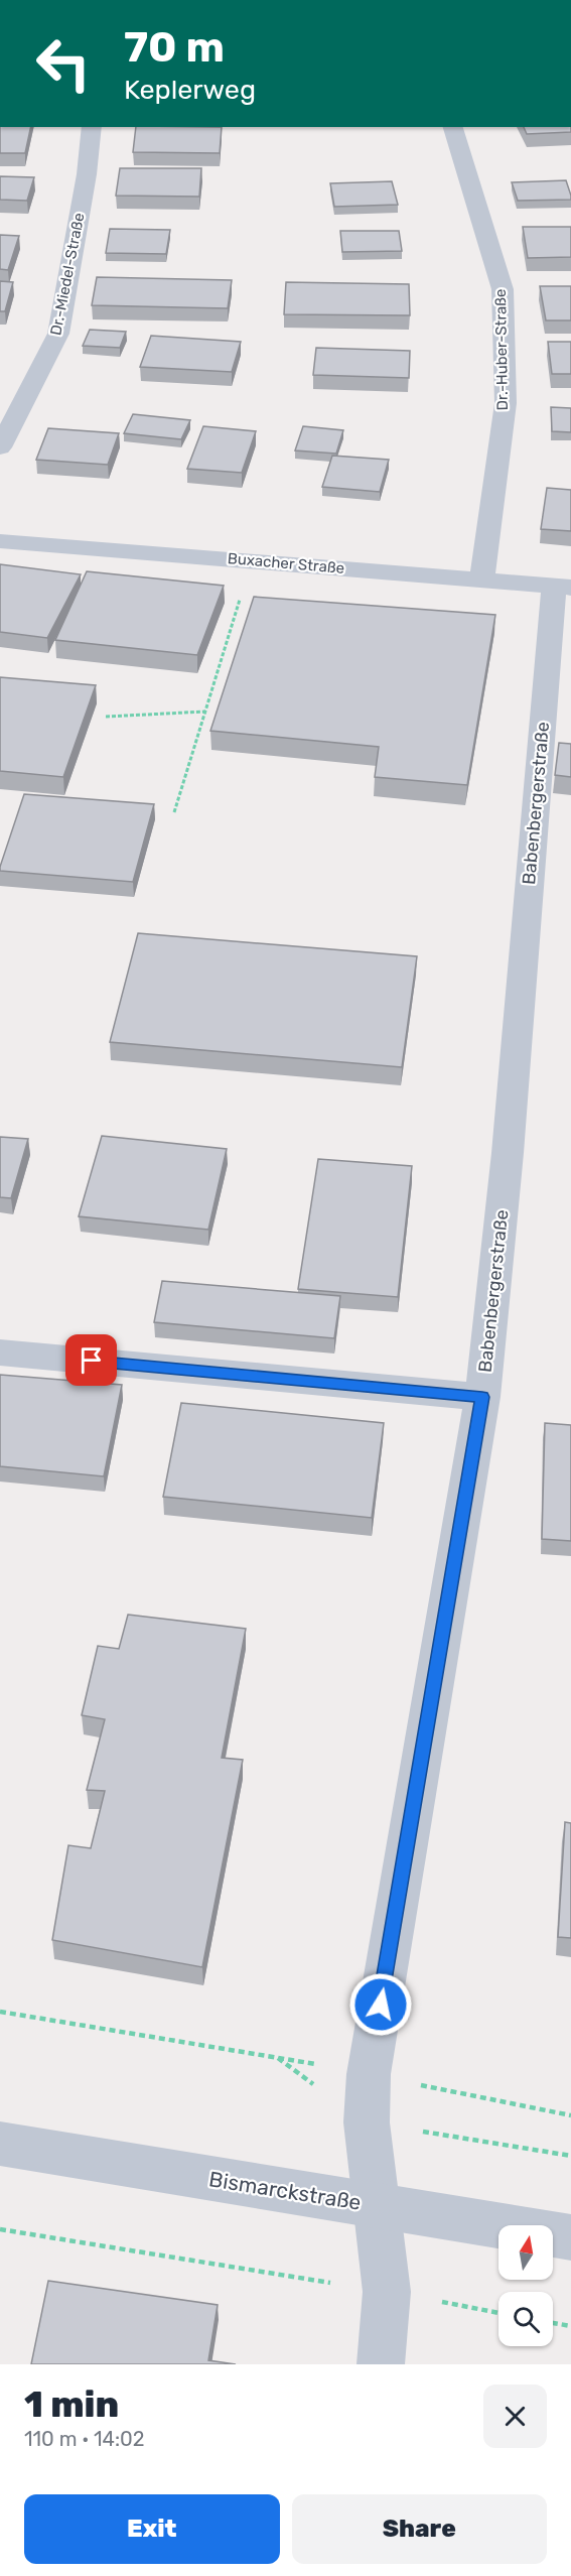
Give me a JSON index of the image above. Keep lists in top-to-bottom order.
{
  "streets": {
    "street": [
      "Dr.-Miedel-Straße",
      "Dr.-Huber-Straße",
      "Buxacher Straße",
      "Babenbergerstraße",
      "Bismarckstraße"
    ]
  },
  "crossings": [
    ["Dr.-Huber-Straße", "Buxacher Straße"],
    ["Buxacher Straße", "Babenbergerstraße"],
    ["Babenbergerstraße", "Bismarckstraße"]
  ],
  "north": "top",
  "page": {
    "turn": ["70 m", "Keplerweg"],
    "heading": ["1 min", "110 m · 14:02"],
    "buttons": ["Exit", "Share"]
  }
}
